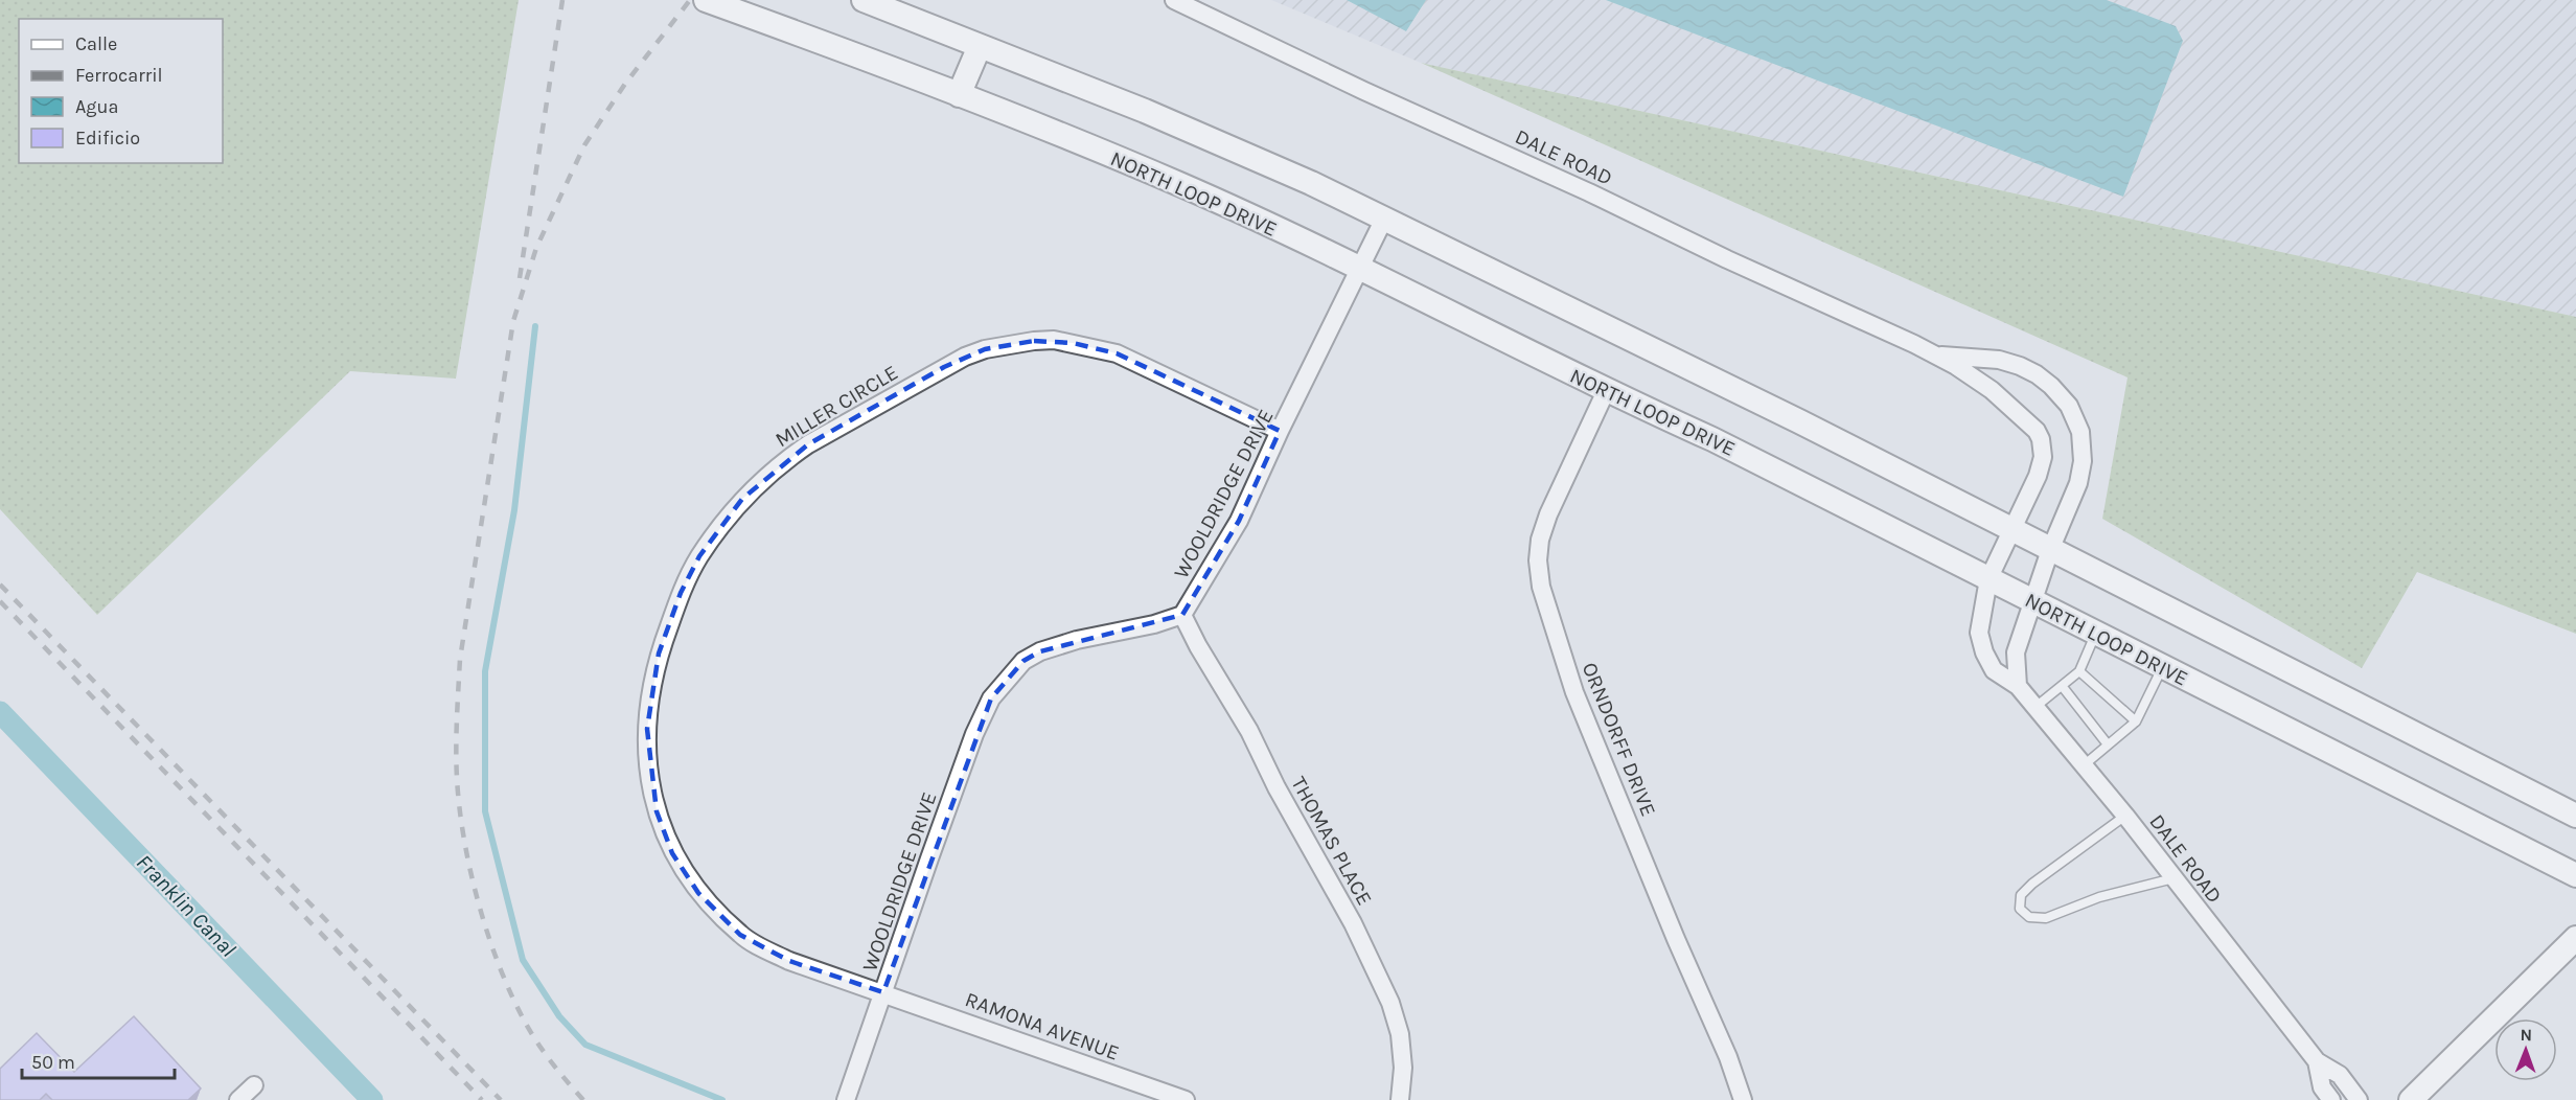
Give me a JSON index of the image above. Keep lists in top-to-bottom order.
{
  "streets": {
    "main road": ["NORTH LOOP DRIVE"],
    "street": [
      "DALE ROAD",
      "MILLER CIRCLE",
      "WOOLDRIDGE DRIVE",
      "ORNDORFF DRIVE",
      "THOMAS PLACE",
      "RAMONA AVENUE"
    ]
  },
  "crossings": [
    ["DALE ROAD", "NORTH LOOP DRIVE"],
    ["NORTH LOOP DRIVE", "WOOLDRIDGE DRIVE"],
    ["NORTH LOOP DRIVE", "ORNDORFF DRIVE"],
    ["MILLER CIRCLE", "WOOLDRIDGE DRIVE"],
    ["MILLER CIRCLE", "RAMONA AVENUE"],
    ["WOOLDRIDGE DRIVE", "THOMAS PLACE"],
    ["WOOLDRIDGE DRIVE", "RAMONA AVENUE"]
  ],
  "water": ["Franklin Canal"],
  "legend": [
    "Calle",
    "Ferrocarril",
    "Agua",
    "Edificio"
  ],
  "scale_bar": "50 m",
  "north": "top"
}
